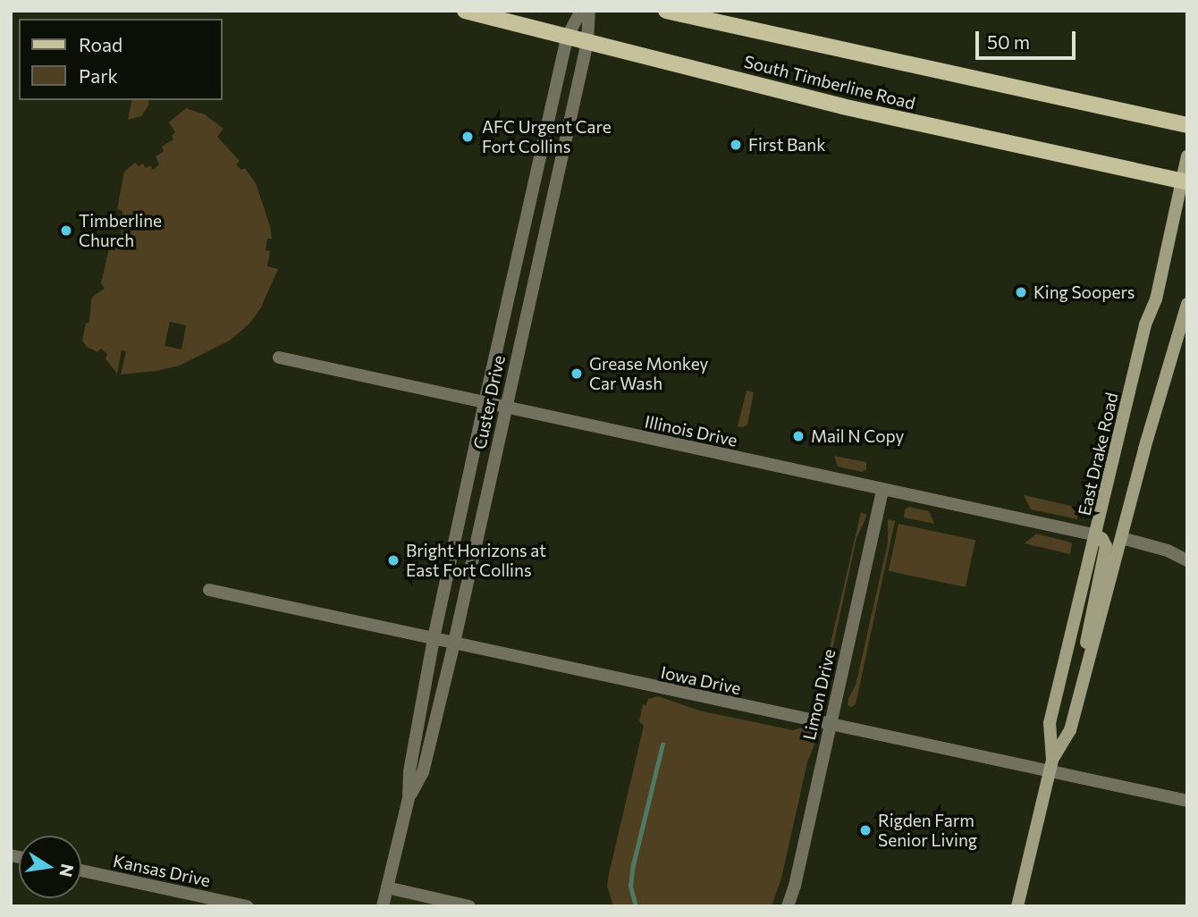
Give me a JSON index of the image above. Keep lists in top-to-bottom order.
{
  "streets": {
    "main road": ["South Timberline Road", "East Drake Road"],
    "street": [
      "Custer Drive",
      "Illinois Drive",
      "Iowa Drive",
      "Limon Drive",
      "Kansas Drive"
    ]
  },
  "crossings": [
    ["South Timberline Road", "Custer Drive"],
    ["South Timberline Road", "East Drake Road"],
    ["Custer Drive", "Illinois Drive"],
    ["Custer Drive", "Iowa Drive"],
    ["Illinois Drive", "East Drake Road"],
    ["Illinois Drive", "Limon Drive"],
    ["East Drake Road", "Iowa Drive"],
    ["Iowa Drive", "Limon Drive"]
  ],
  "places": [
    "AFC Urgent Care Fort Collins",
    "First Bank",
    "Timberline Church",
    "King Soopers",
    "Grease Monkey Car Wash",
    "Mail N Copy",
    "Bright Horizons at East Fort Collins",
    "Rigden Farm Senior Living"
  ],
  "legend": ["Road", "Park"],
  "scale_bar": "50 m",
  "north": "right"
}
